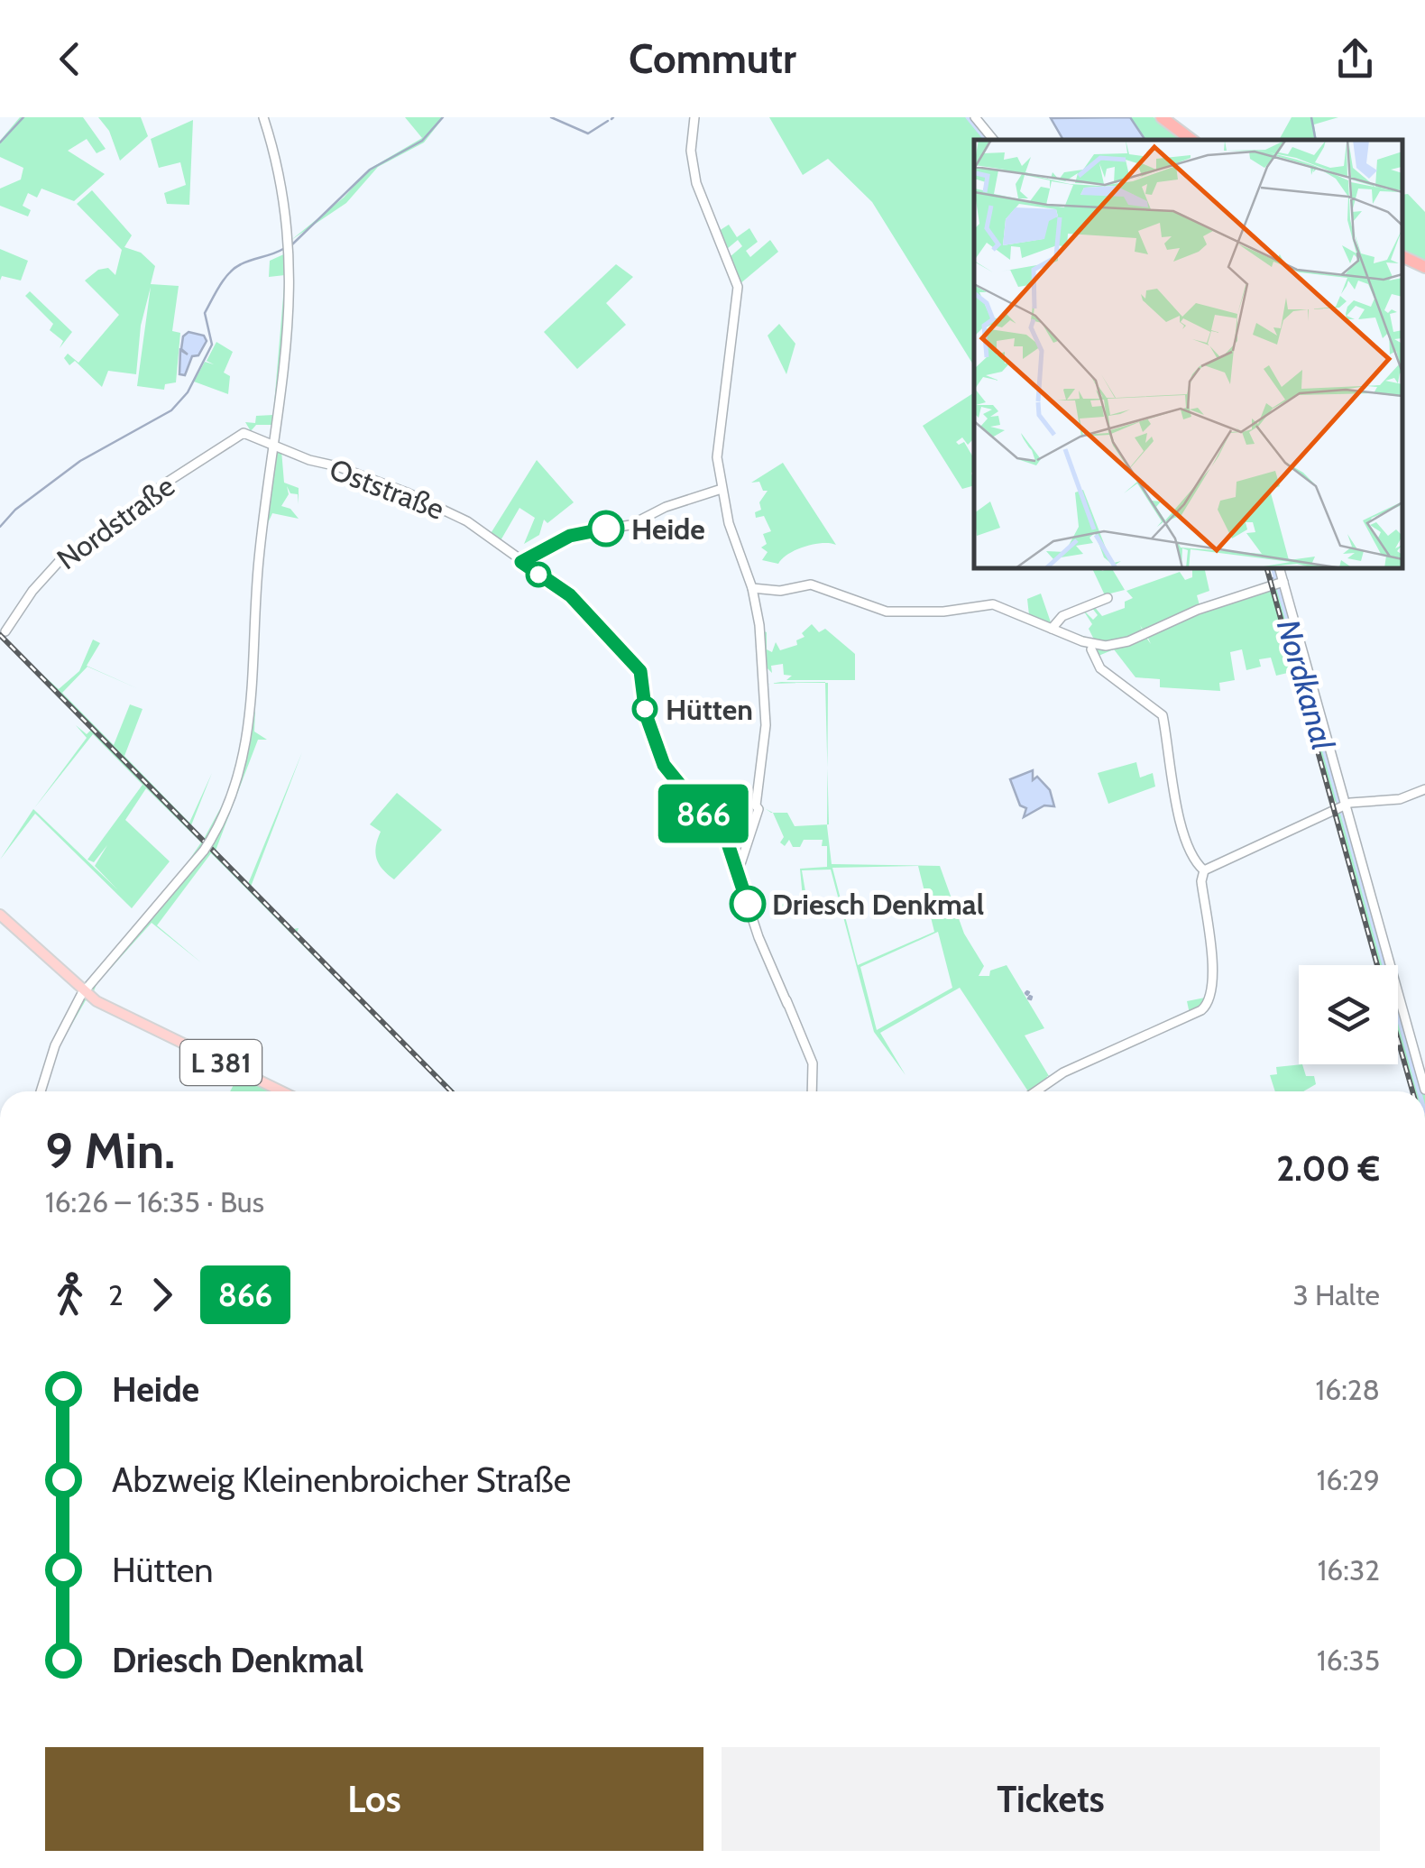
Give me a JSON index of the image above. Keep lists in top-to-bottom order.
{
  "streets": {
    "main road": ["L 381"],
    "street": ["Oststraße", "Nordstraße"]
  },
  "crossings": [
    ["Oststraße", "Nordstraße"]
  ],
  "water": ["Nordkanal"],
  "places": ["Heide", "Hütten", "Driesch Denkmal"],
  "lines": ["bus line 866"],
  "page": {
    "header": "Commutr",
    "on_map": "866",
    "heading": ["9 Min.", "16:26 – 16:35 · Bus", "2.00 €"],
    "legs": ["2", "866", "3 Halte"],
    "list": [
      {
        "name": "Heide",
        "value": "16:28"
      },
      {
        "name": "Abzweig Kleinenbroicher Straße",
        "value": "16:29"
      },
      {
        "name": "Hütten",
        "value": "16:32"
      },
      {
        "name": "Driesch Denkmal",
        "value": "16:35"
      }
    ],
    "buttons": ["Los", "Tickets"]
  }
}
